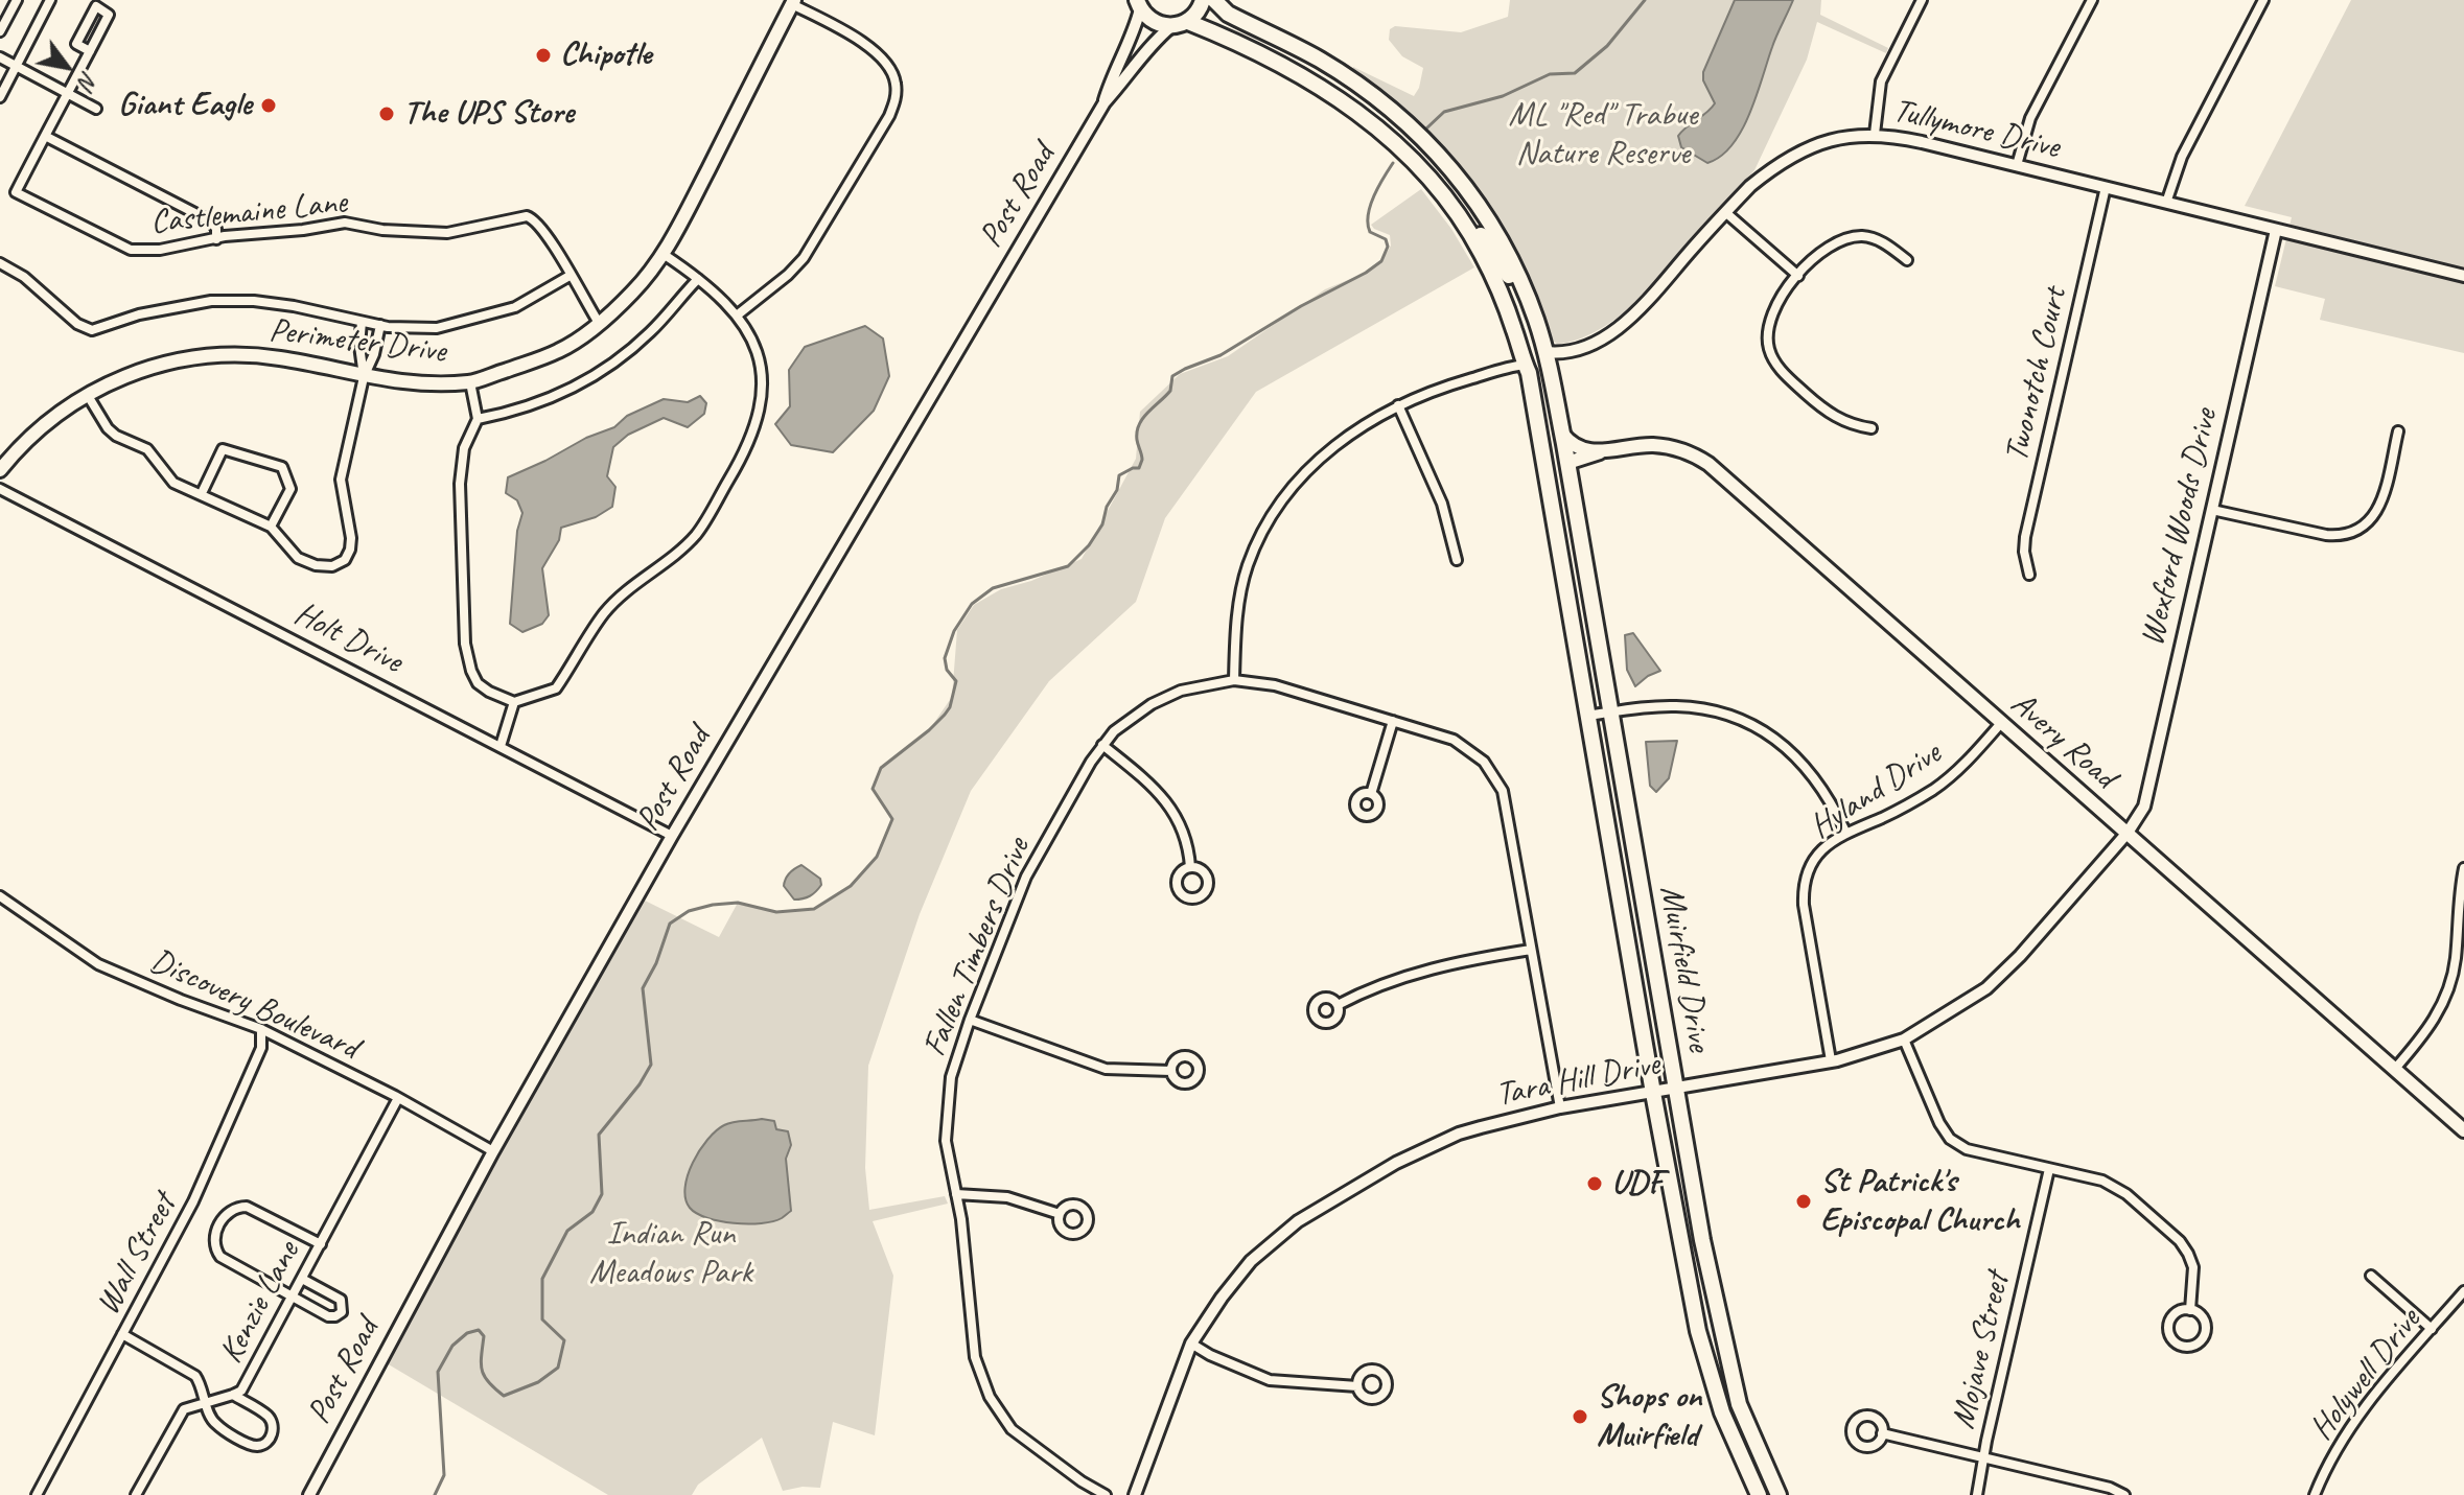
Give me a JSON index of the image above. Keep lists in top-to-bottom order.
{
  "streets": {
    "main road": ["Perimeter Drive", "Avery Road", "Muirfield Drive"],
    "street": [
      "Tullymore Drive",
      "Post Road",
      "Castlemaine Lane",
      "Twonotch Court",
      "Wexford Woods Drive",
      "Holt Drive",
      "Hyland Drive",
      "Fallen Timbers Drive",
      "Discovery Boulevard",
      "Tara Hill Drive",
      "Wall Street",
      "Kenzie Lane",
      "Mojave Street",
      "Holywell Drive"
    ]
  },
  "crossings": [
    ["Tullymore Drive", "Twonotch Court"],
    ["Tullymore Drive", "Wexford Woods Drive"],
    ["Tullymore Drive", "Muirfield Drive"],
    ["Post Road", "Holt Drive"],
    ["Post Road", "Discovery Boulevard"],
    ["Castlemaine Lane", "Perimeter Drive"],
    ["Wexford Woods Drive", "Avery Road"],
    ["Wexford Woods Drive", "Tara Hill Drive"],
    ["Avery Road", "Hyland Drive"],
    ["Avery Road", "Muirfield Drive"],
    ["Avery Road", "Tara Hill Drive"],
    ["Hyland Drive", "Tara Hill Drive"],
    ["Fallen Timbers Drive", "Tara Hill Drive"],
    ["Muirfield Drive", "Tara Hill Drive"],
    ["Discovery Boulevard", "Wall Street"],
    ["Discovery Boulevard", "Kenzie Lane"]
  ],
  "parks": ["ML \"Red\" Trabue Nature Reserve", "Indian Run Meadows Park"],
  "places": [
    "Chipotle",
    "Giant Eagle",
    "The UPS Store",
    "UDF",
    "St Patrick's Episcopal Church",
    "Shops on Muirfield"
  ],
  "north": "bottom right"
}
